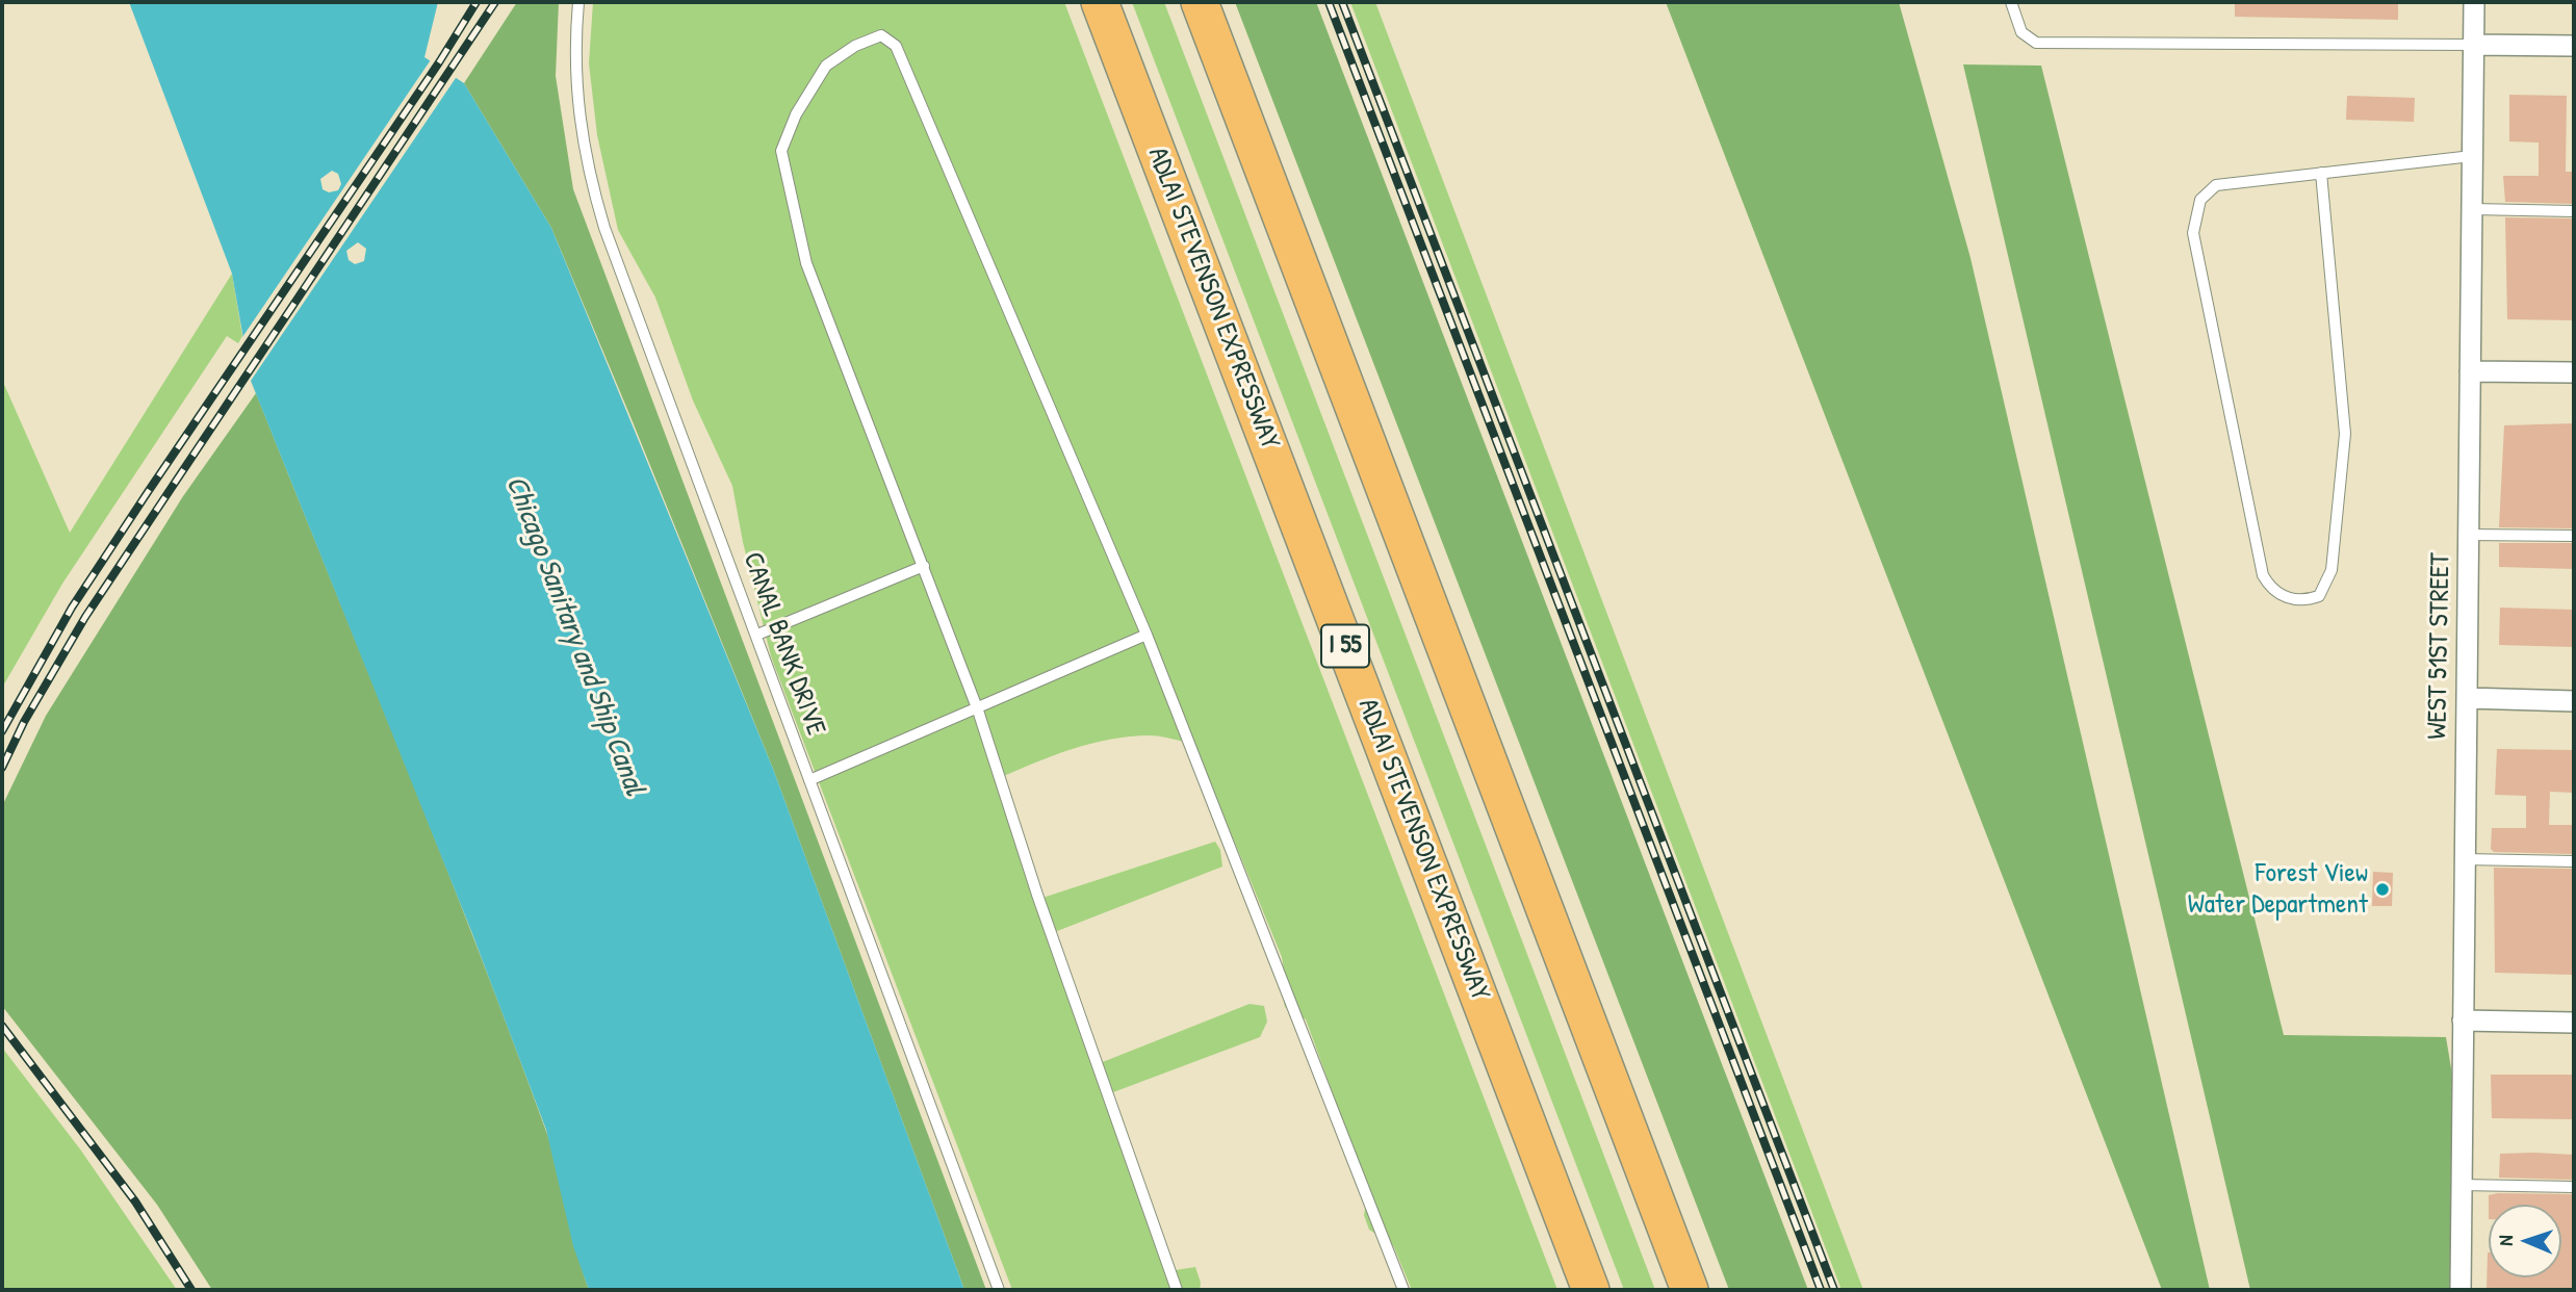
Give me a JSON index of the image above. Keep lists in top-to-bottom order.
{
  "streets": {
    "highway": ["ADLAI STEVENSON EXPRESSWAY", "I 55"],
    "street": ["WEST 51ST STREET"],
    "lane": ["CANAL BANK DRIVE"]
  },
  "water": ["Chicago Sanitary and Ship Canal"],
  "places": ["Forest View Water Department"],
  "north": "left"
}
